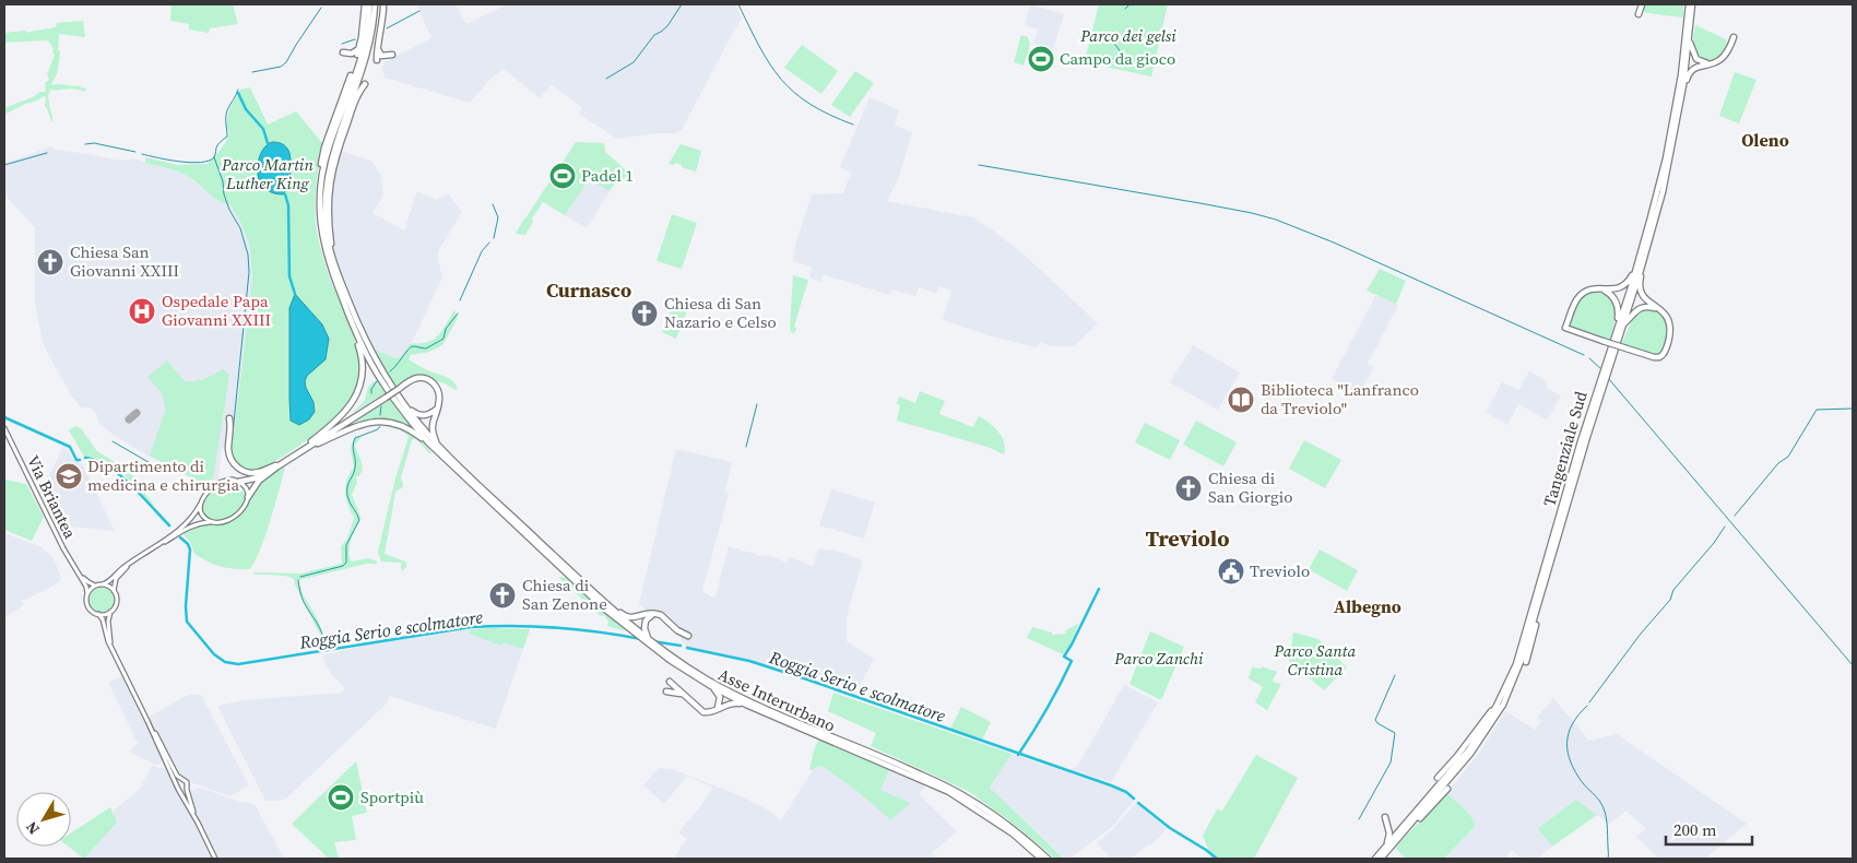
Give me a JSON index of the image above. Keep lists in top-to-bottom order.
{
  "streets": {
    "highway": ["Tangenziale Sud", "Asse Interurbano"],
    "main road": ["Via Briantea"]
  },
  "districts": [
    "Oleno",
    "Curnasco",
    "Treviolo",
    "Albegno"
  ],
  "water": ["Roggia Serio e scolmatore"],
  "parks": [
    "Parco dei gelsi",
    "Parco Martin Luther King",
    "Parco Santa Cristina",
    "Parco Zanchi"
  ],
  "places": {
    "sports": ["Campo da gioco", "Padel 1", "Sportpiù"],
    "church": [
      "Chiesa San Giovanni XXIII",
      "Chiesa di San Nazario e Celso",
      "Chiesa di San Giorgio",
      "Chiesa di San Zenone"
    ],
    "hospital": ["Ospedale Papa Giovanni XXIII"],
    "library": ["Biblioteca \"Lanfranco da Treviolo\""],
    "school or university": ["Dipartimento di medicina e chirurgia"],
    "public building": ["Treviolo"]
  },
  "scale_bar": "200 m",
  "north": "bottom left"
}
